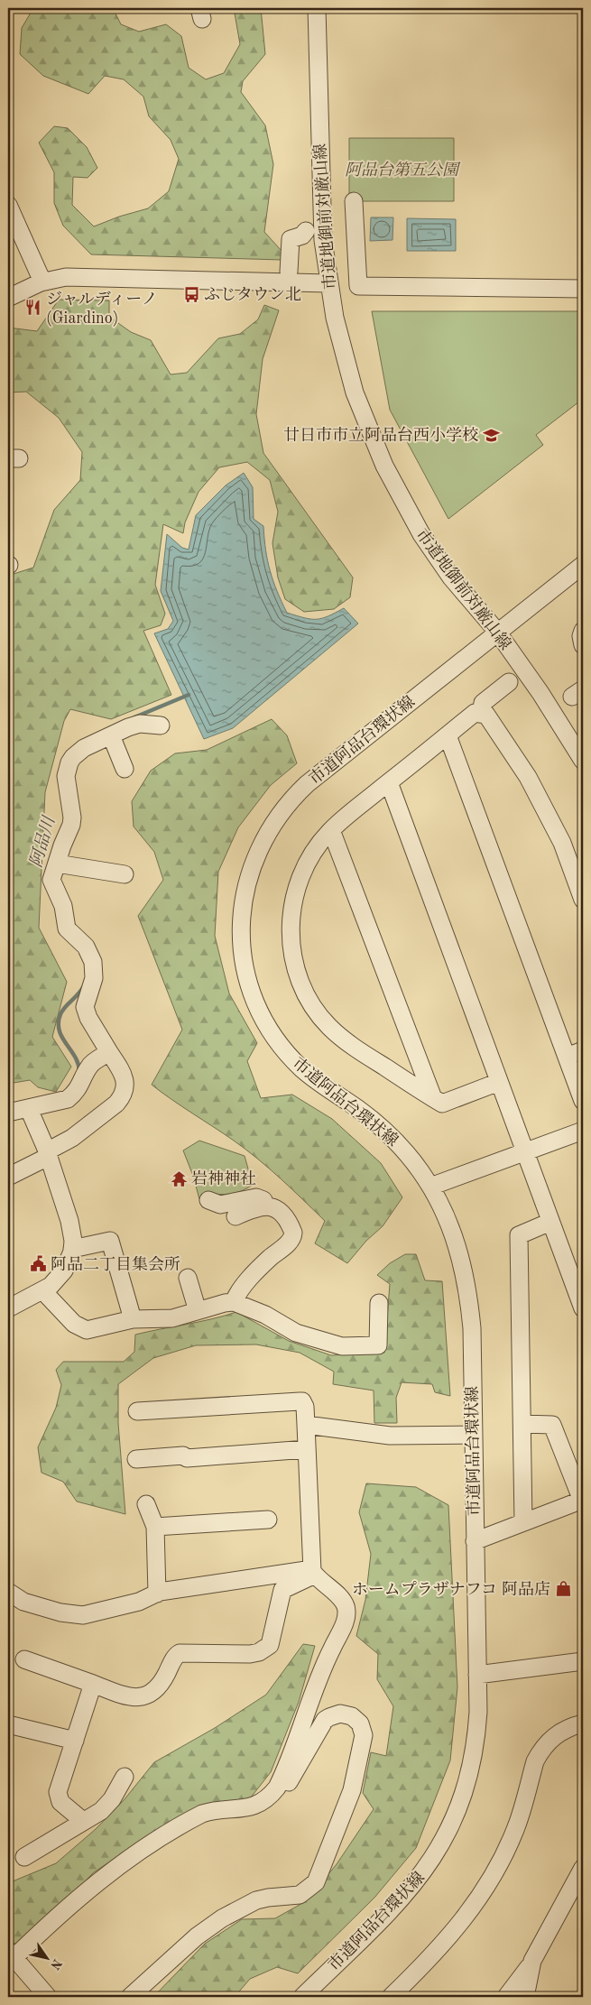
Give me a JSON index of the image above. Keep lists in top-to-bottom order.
{
  "streets": {
    "street": ["市道地御前対厳山線", "市道阿品台環状線"]
  },
  "crossings": [
    ["市道地御前対厳山線", "市道阿品台環状線"]
  ],
  "water": ["阿品川"],
  "parks": ["阿品台第五公園"],
  "places": {
    "bus stop": ["ふじタウン北"],
    "restaurant": ["ジャルディーノ (Giardino)"],
    "school or university": ["廿日市市立阿品台西小学校"],
    "temple": ["岩神神社"],
    "public building": ["阿品二丁目集会所"],
    "shop": ["ホームプラザナフコ 阿品店"]
  },
  "north": "bottom right"
}
